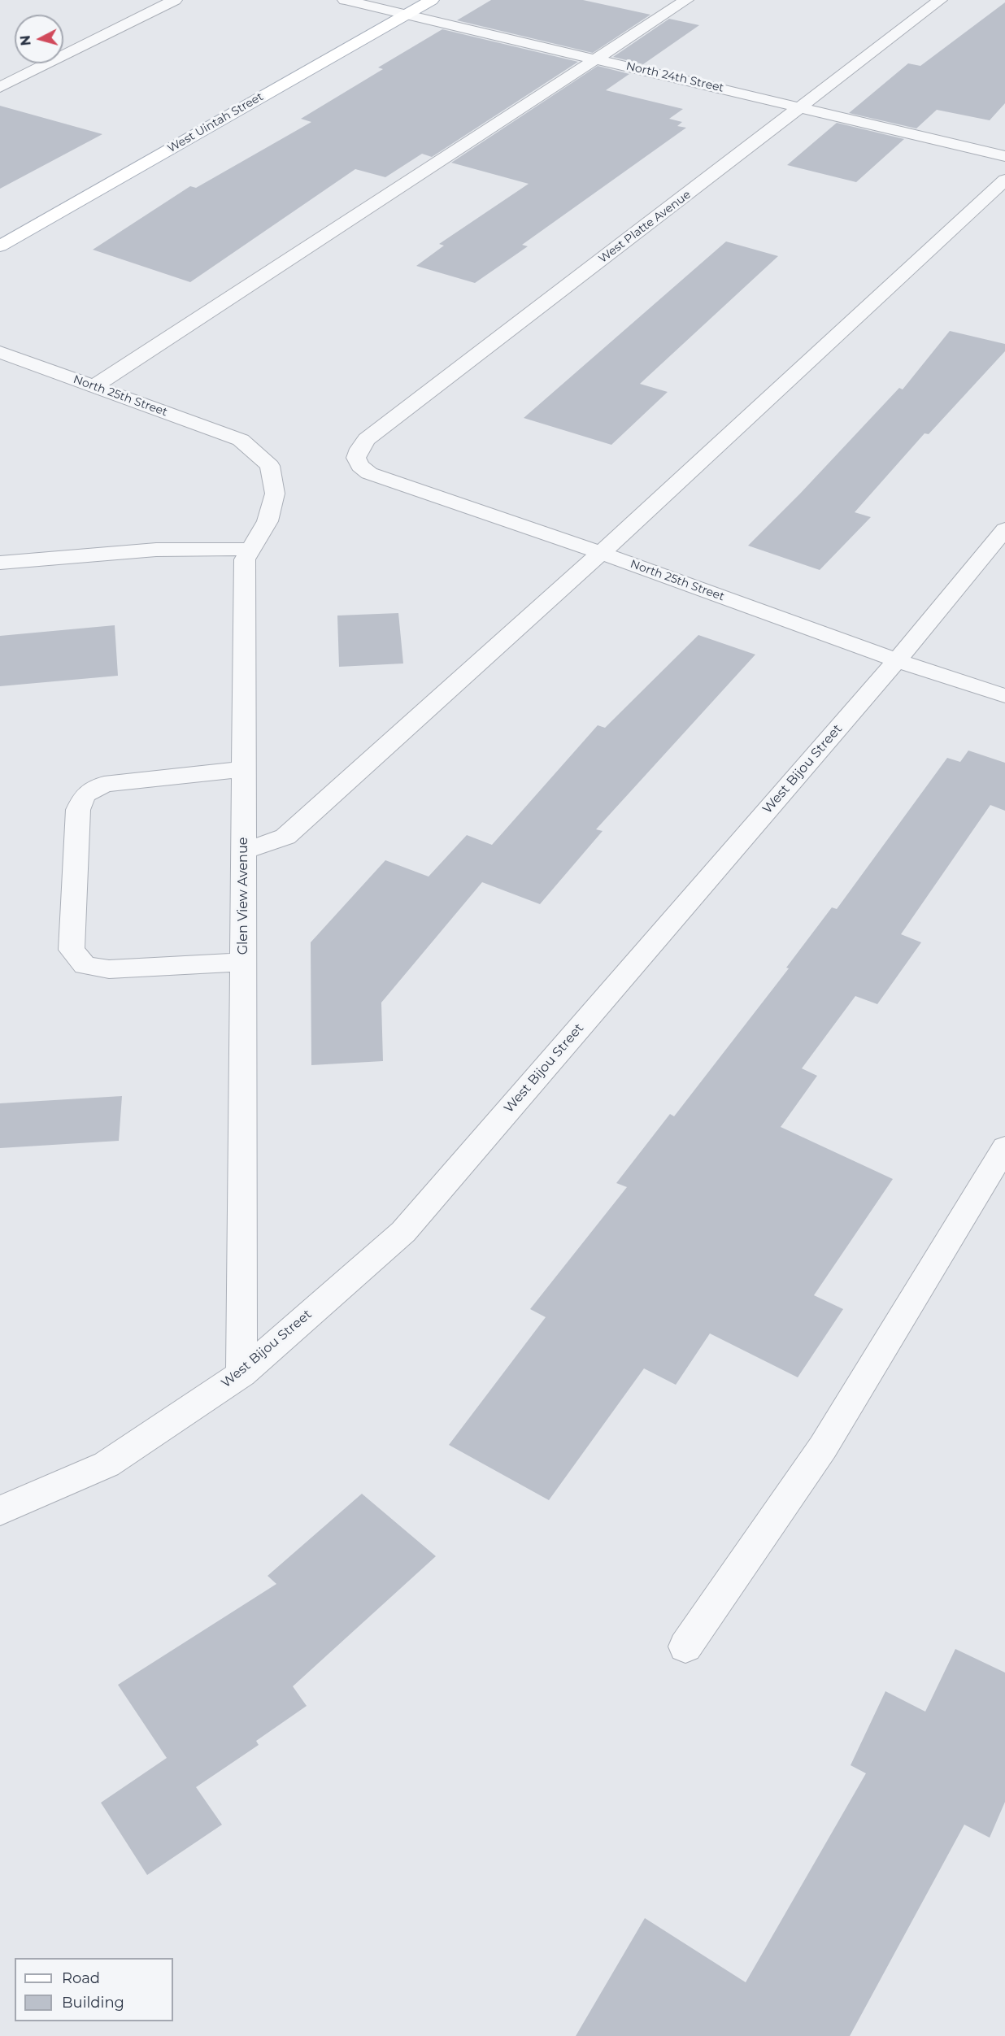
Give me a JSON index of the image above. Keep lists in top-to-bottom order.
{
  "streets": {
    "main road": ["West Uintah Street"],
    "street": [
      "North 24th Street",
      "West Platte Avenue",
      "North 25th Street",
      "West Bijou Street",
      "Glen View Avenue"
    ]
  },
  "crossings": [
    ["North 24th Street", "West Uintah Street"],
    ["North 24th Street", "West Platte Avenue"],
    ["West Platte Avenue", "North 25th Street"],
    ["North 25th Street", "West Bijou Street"],
    ["North 25th Street", "Glen View Avenue"],
    ["West Bijou Street", "Glen View Avenue"]
  ],
  "legend": ["Road", "Building"],
  "north": "left"
}
